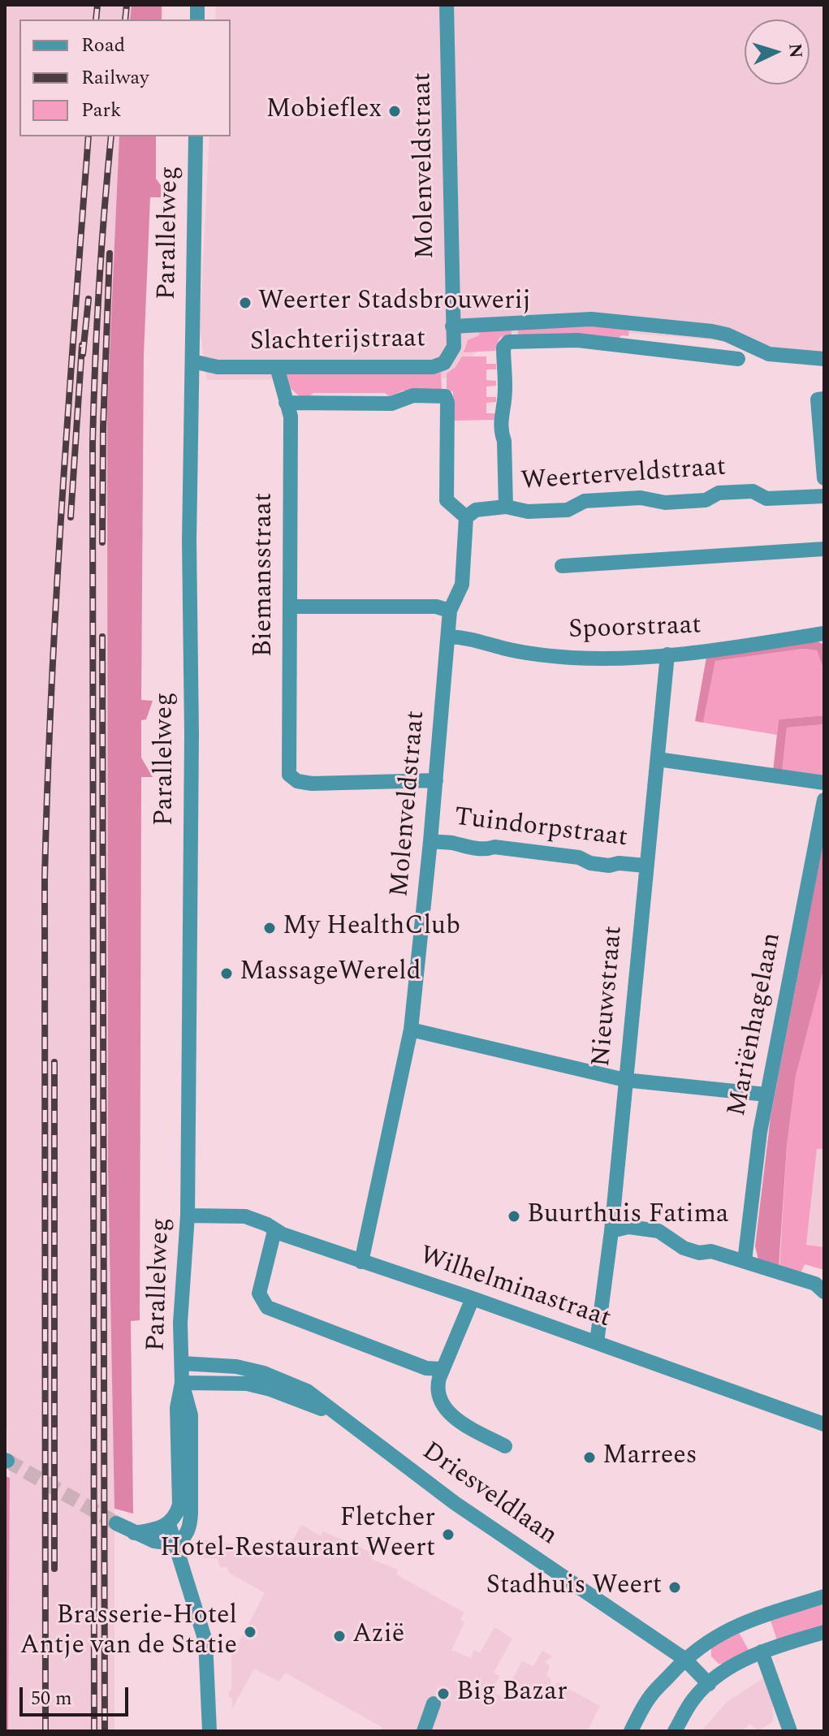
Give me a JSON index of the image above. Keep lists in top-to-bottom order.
{
  "streets": {
    "street": [
      "Molenveldstraat",
      "Parallelweg",
      "Slachterijstraat",
      "Weerterveldstraat",
      "Biemansstraat",
      "Spoorstraat",
      "Tuindorpstraat",
      "Nieuwstraat",
      "Mariënhagelaan",
      "Wilhelminastraat",
      "Driesveldlaan"
    ]
  },
  "crossings": [
    ["Molenveldstraat", "Slachterijstraat"],
    ["Molenveldstraat", "Weerterveldstraat"],
    ["Molenveldstraat", "Biemansstraat"],
    ["Molenveldstraat", "Spoorstraat"],
    ["Molenveldstraat", "Tuindorpstraat"],
    ["Molenveldstraat", "Wilhelminastraat"],
    ["Parallelweg", "Slachterijstraat"],
    ["Parallelweg", "Wilhelminastraat"],
    ["Parallelweg", "Driesveldlaan"],
    ["Slachterijstraat", "Biemansstraat"],
    ["Spoorstraat", "Nieuwstraat"],
    ["Tuindorpstraat", "Nieuwstraat"],
    ["Nieuwstraat", "Wilhelminastraat"]
  ],
  "places": [
    "Mobieflex",
    "Weerter Stadsbrouwerij",
    "My HealthClub",
    "MassageWereld",
    "Buurthuis Fatima",
    "Marrees",
    "Fletcher Hotel-Restaurant Weert",
    "Stadhuis Weert",
    "Brasserie-Hotel Antje van de Statie",
    "Azië",
    "Big Bazar"
  ],
  "legend": ["Road", "Railway", "Park"],
  "scale_bar": "50 m",
  "north": "right"
}
